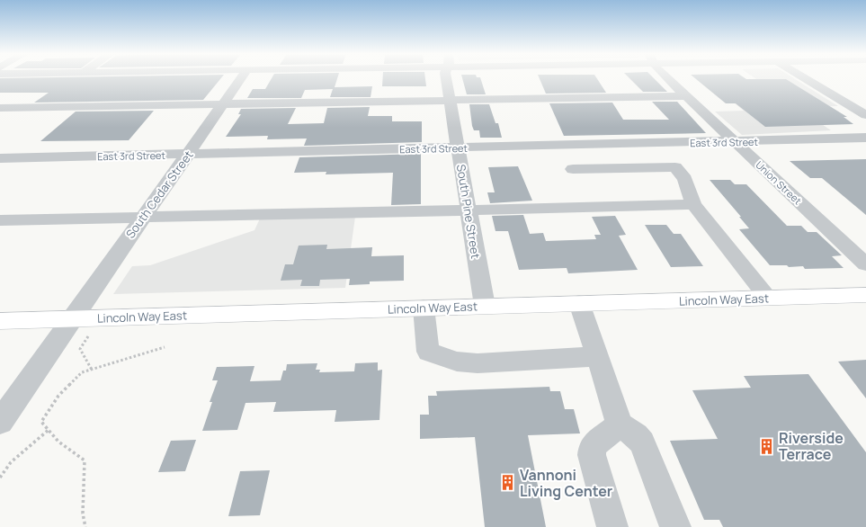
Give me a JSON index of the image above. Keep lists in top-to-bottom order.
{
  "streets": {
    "main road": ["Lincoln Way East"],
    "street": [
      "East 3rd Street",
      "Union Street",
      "South Cedar Street",
      "South Pine Street"
    ]
  },
  "crossings": [
    ["East 3rd Street", "Union Street"],
    ["East 3rd Street", "South Cedar Street"],
    ["East 3rd Street", "South Pine Street"],
    ["South Cedar Street", "Lincoln Way East"],
    ["South Pine Street", "Lincoln Way East"]
  ],
  "places": {
    "building": ["Riverside Terrace", "Vannoni Living Center"]
  }
}
